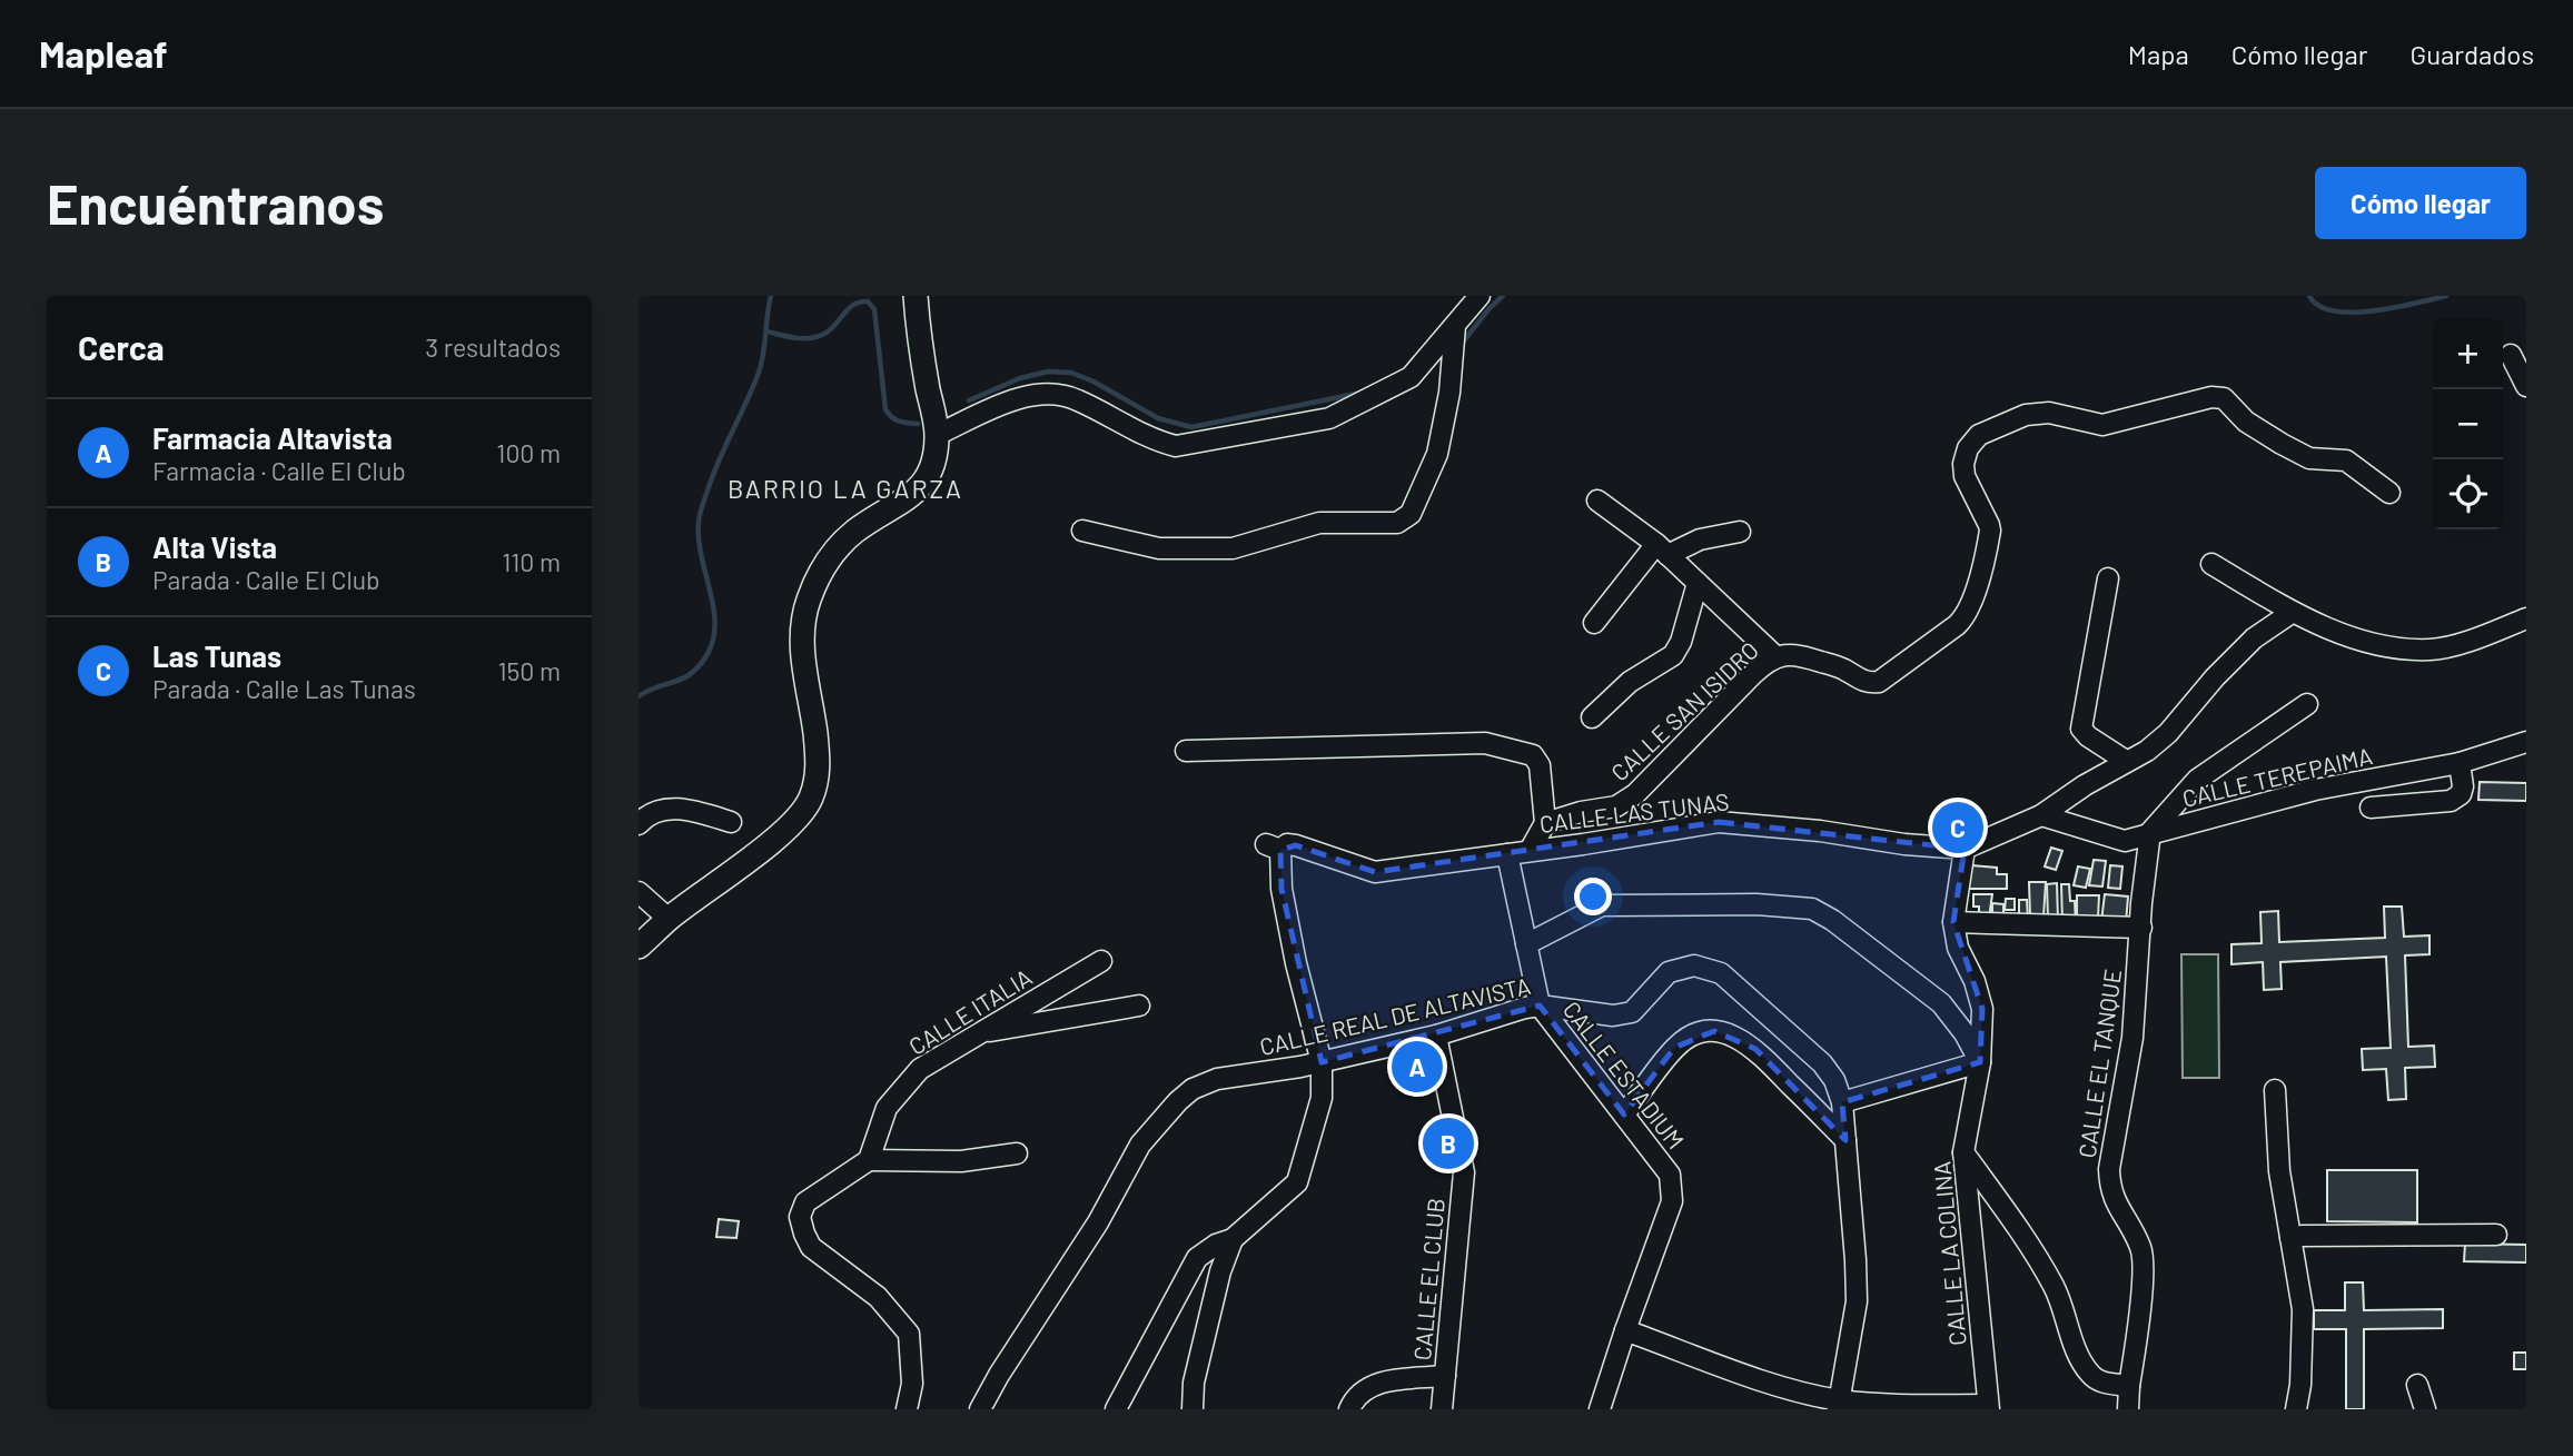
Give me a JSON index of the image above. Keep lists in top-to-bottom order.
{
  "streets": {
    "street": [
      "CALLE SAN ISIDRO",
      "CALLE TEREPAIMA",
      "CALLE LAS TUNAS",
      "CALLE ITALIA",
      "CALLE REAL DE ALTAVISTA",
      "CALLE EL TANQUE",
      "CALLE ESTADIUM",
      "CALLE LA COLINA",
      "CALLE EL CLUB"
    ]
  },
  "crossings": [
    ["CALLE TEREPAIMA", "CALLE LAS TUNAS"],
    ["CALLE TEREPAIMA", "CALLE EL TANQUE"],
    ["CALLE LAS TUNAS", "CALLE REAL DE ALTAVISTA"],
    ["CALLE LAS TUNAS", "CALLE ESTADIUM"],
    ["CALLE REAL DE ALTAVISTA", "CALLE ESTADIUM"],
    ["CALLE REAL DE ALTAVISTA", "CALLE EL CLUB"]
  ],
  "districts": ["BARRIO LA GARZA"],
  "page": {
    "header": "Mapleaf",
    "nav": ["Mapa", "Cómo llegar", "Guardados"],
    "buttons": "Cómo llegar",
    "title": "Encuéntranos",
    "heading": ["Cerca", "3 resultados"],
    "map_buttons": ["+", "−"],
    "list": [
      {
        "mark": "A",
        "name": "Farmacia Altavista",
        "note": "Farmacia · Calle El Club",
        "value": "100 m"
      },
      {
        "mark": "B",
        "name": "Alta Vista",
        "note": "Parada · Calle El Club",
        "value": "110 m"
      },
      {
        "mark": "C",
        "name": "Las Tunas",
        "note": "Parada · Calle Las Tunas",
        "value": "150 m"
      }
    ],
    "pins": ["C", "A", "B"]
  }
}
